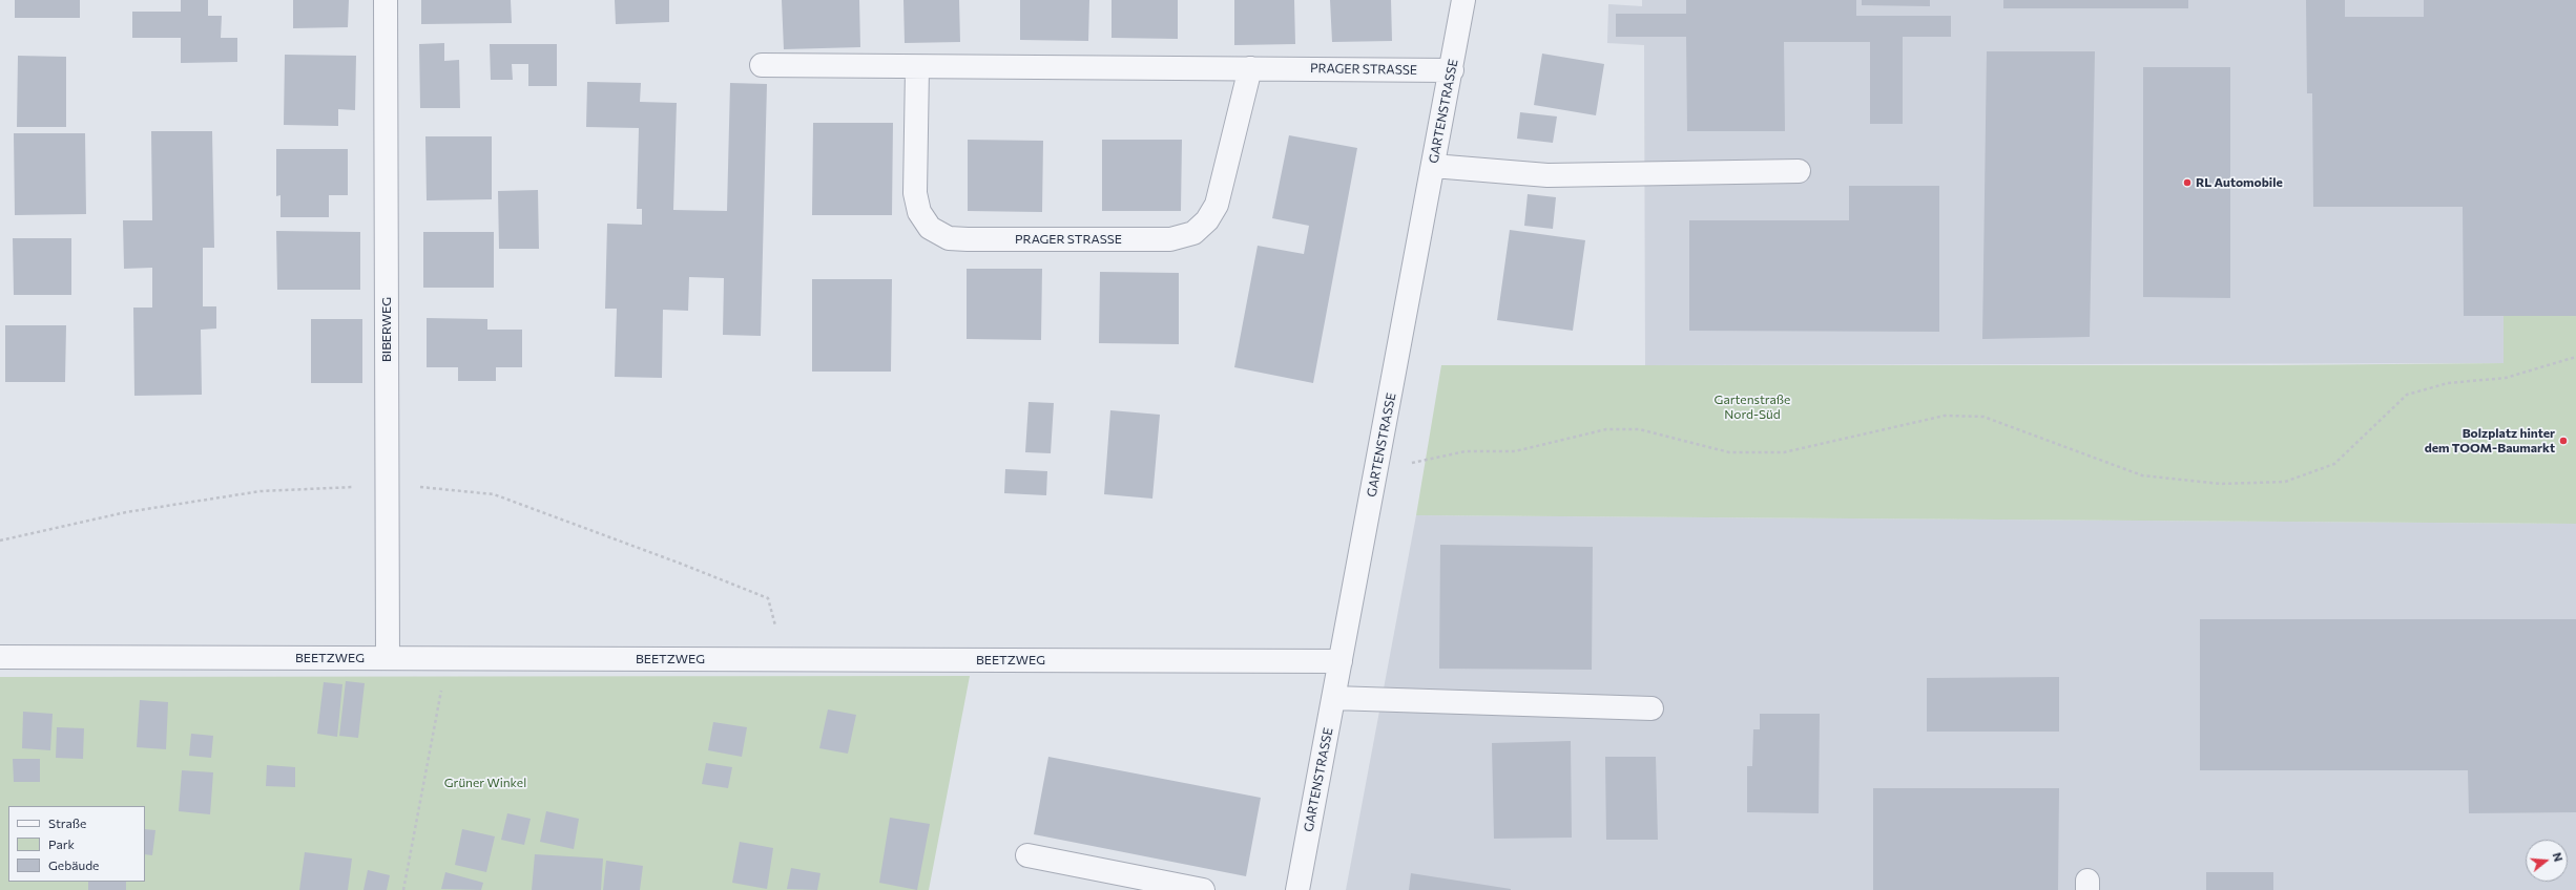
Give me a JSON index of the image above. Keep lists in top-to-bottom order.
{
  "streets": {
    "street": [
      "PRAGER STRASSE",
      "GARTENSTRASSE",
      "BIBERWEG",
      "BEETZWEG"
    ]
  },
  "crossings": [
    ["PRAGER STRASSE", "GARTENSTRASSE"],
    ["GARTENSTRASSE", "BEETZWEG"],
    ["BIBERWEG", "BEETZWEG"]
  ],
  "parks": ["Gartenstraße Nord-Süd", "Grüner Winkel"],
  "places": ["RL Automobile", "Bolzplatz hinter dem TOOM-Baumarkt"],
  "legend": ["Straße", "Park", "Gebäude"],
  "north": "right"
}
